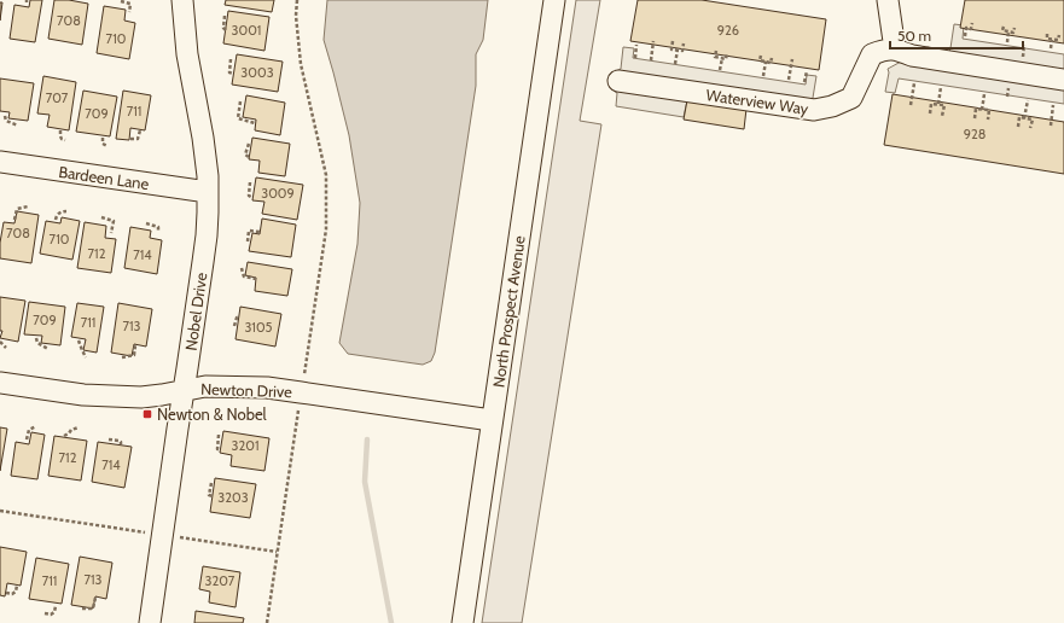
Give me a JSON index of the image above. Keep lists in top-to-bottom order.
{
  "streets": {
    "street": [
      "Waterview Way",
      "Bardeen Lane",
      "Nobel Drive",
      "North Prospect Avenue",
      "Newton Drive"
    ]
  },
  "crossings": [
    ["Bardeen Lane", "Nobel Drive"],
    ["Nobel Drive", "Newton Drive"],
    ["North Prospect Avenue", "Newton Drive"]
  ],
  "places": {
    "transit": ["Newton & Nobel"]
  },
  "house_numbers": [
    "708",
    "3001",
    "926",
    "710",
    "3003",
    "707",
    "711",
    "709",
    "928",
    "3009",
    "708",
    "710",
    "712",
    "714",
    "709",
    "711",
    "713",
    "3105",
    "3201",
    "712",
    "714",
    "3203",
    "713",
    "711",
    "3207"
  ],
  "scale_bar": "50 m"
}
